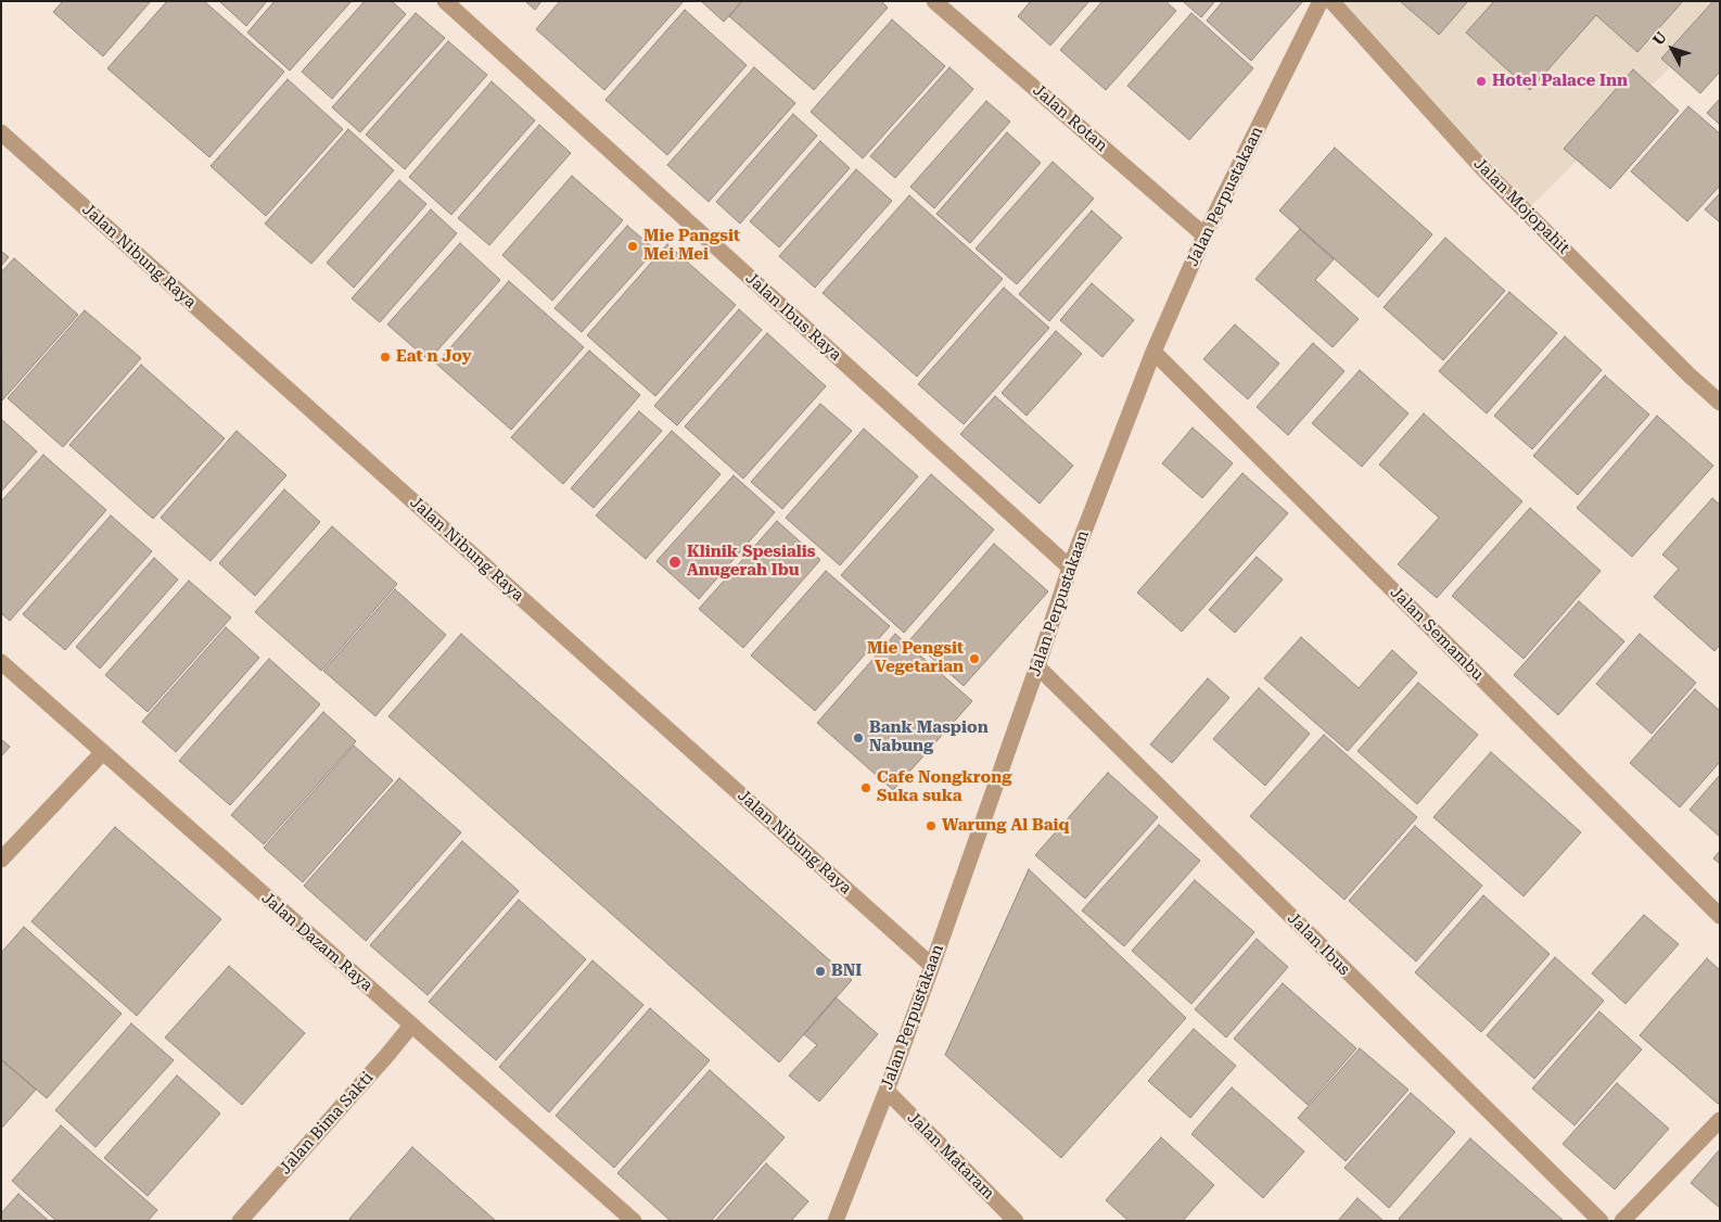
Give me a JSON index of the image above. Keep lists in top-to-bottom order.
{
  "streets": {
    "street": [
      "Jalan Rotan",
      "Jalan Perpustakaan",
      "Jalan Mojopahit",
      "Jalan Nibung Raya",
      "Jalan Ibus Raya",
      "Jalan Semambu",
      "Jalan Dazam Raya",
      "Jalan Ibus",
      "Jalan Bima Sakti",
      "Jalan Mataram"
    ]
  },
  "crossings": [
    ["Jalan Rotan", "Jalan Perpustakaan"],
    ["Jalan Perpustakaan", "Jalan Nibung Raya"],
    ["Jalan Perpustakaan", "Jalan Ibus Raya"],
    ["Jalan Perpustakaan", "Jalan Semambu"],
    ["Jalan Perpustakaan", "Jalan Ibus"],
    ["Jalan Perpustakaan", "Jalan Mataram"],
    ["Jalan Dazam Raya", "Jalan Bima Sakti"]
  ],
  "places": [
    "Hotel Palace Inn",
    "Mie Pangsit Mei Mei",
    "Eat n Joy",
    "Klinik Spesialis Anugerah Ibu",
    "Mie Pengsit Vegetarian",
    "Bank Maspion Nabung",
    "Cafe Nongkrong Suka suka",
    "Warung Al Baiq",
    "BNI"
  ],
  "north": "top left"
}
